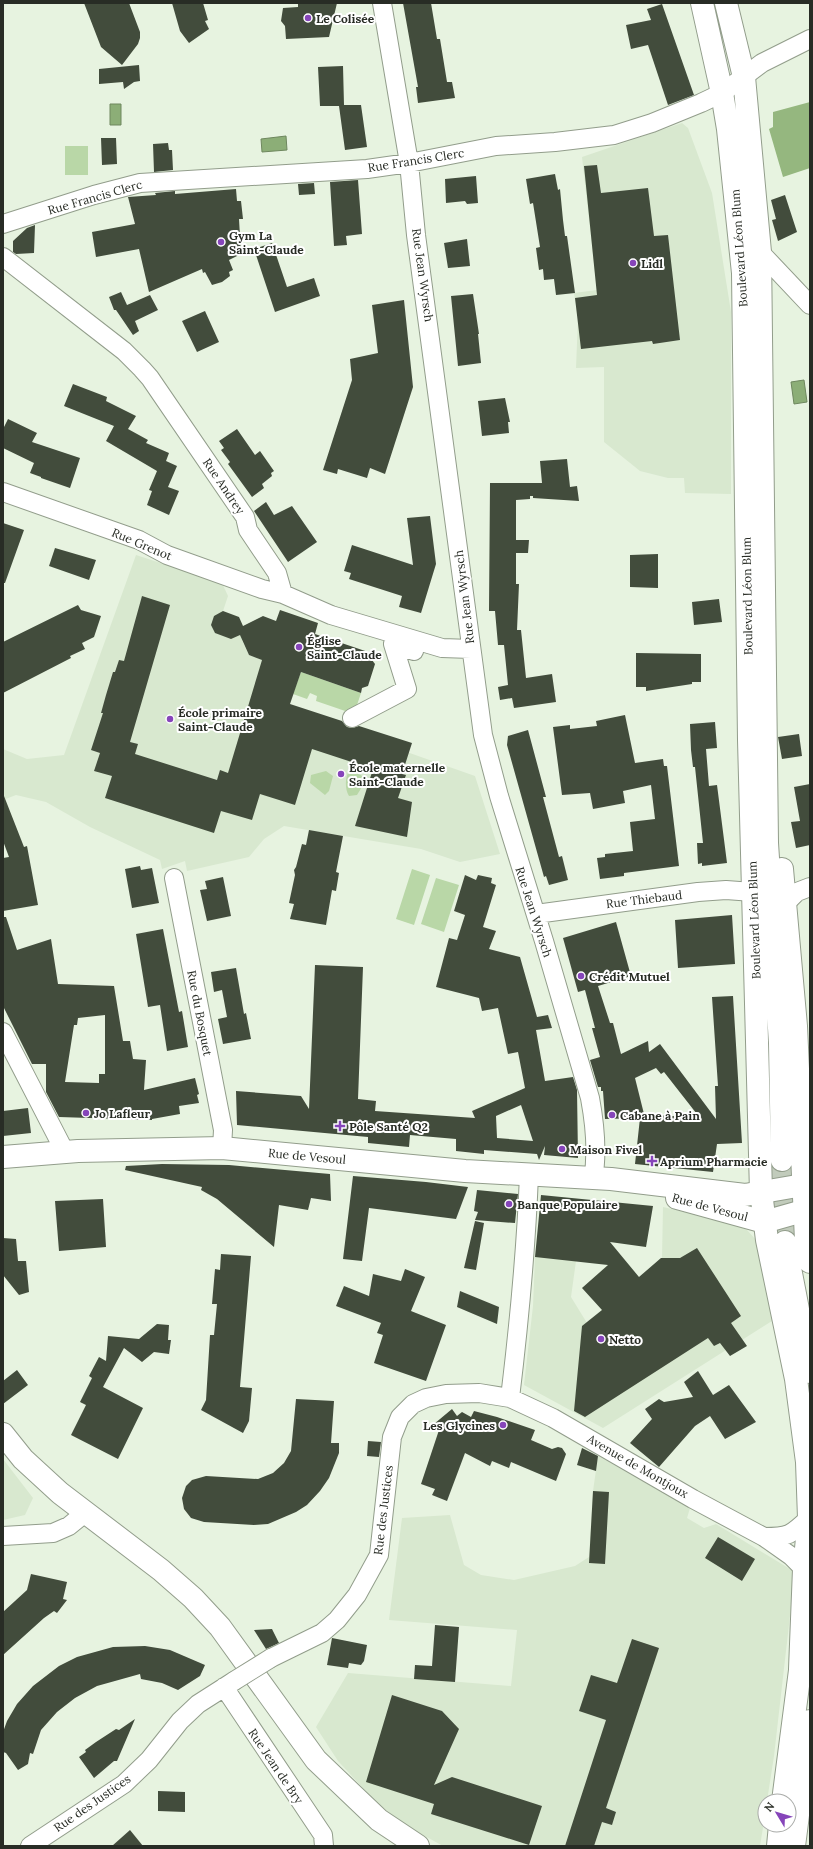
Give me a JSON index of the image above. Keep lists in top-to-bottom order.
{
  "streets": {
    "main road": ["Boulevard Léon Blum", "Rue de Vesoul"],
    "street": [
      "Rue Francis Clerc",
      "Rue Jean Wyrsch",
      "Rue Andrey",
      "Rue Grenot",
      "Rue Thiebaud",
      "Rue du Bosquet",
      "Avenue de Montjoux",
      "Rue des Justices",
      "Rue Jean de Bry"
    ]
  },
  "crossings": [
    ["Rue Francis Clerc", "Boulevard Léon Blum"],
    ["Rue Francis Clerc", "Rue Jean Wyrsch"],
    ["Boulevard Léon Blum", "Rue Thiebaud"],
    ["Boulevard Léon Blum", "Rue de Vesoul"],
    ["Boulevard Léon Blum", "Avenue de Montjoux"],
    ["Rue Jean Wyrsch", "Rue Thiebaud"],
    ["Rue Jean Wyrsch", "Rue de Vesoul"],
    ["Rue Andrey", "Rue Grenot"],
    ["Rue du Bosquet", "Rue de Vesoul"],
    ["Avenue de Montjoux", "Rue des Justices"],
    ["Rue des Justices", "Rue Jean de Bry"]
  ],
  "places": {
    "other": [
      "Le Colisée",
      "Gym La Saint-Claude",
      "Lidl",
      "Église Saint-Claude",
      "École primaire Saint-Claude",
      "École maternelle Saint-Claude",
      "Crédit Mutuel",
      "Jo Lafleur",
      "Cabane à Pain",
      "Maison Fivel",
      "Banque Populaire",
      "Netto",
      "Les Glycines"
    ],
    "health": ["Pôle Santé Q2", "Aprium Pharmacie"]
  },
  "north": "top left"
}
